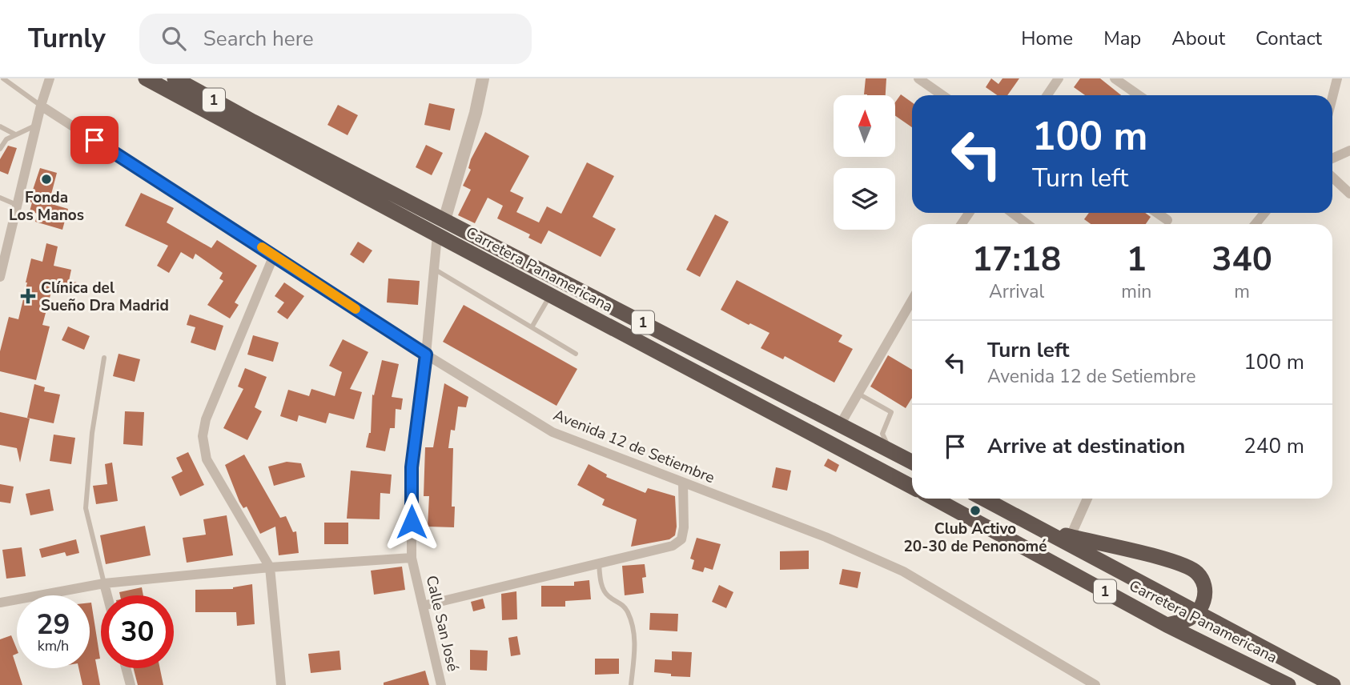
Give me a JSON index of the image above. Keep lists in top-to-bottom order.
{
  "streets": {
    "highway": ["1", "Carretera Panamericana"],
    "street": ["Avenida 12 de Setiembre", "Calle San José"]
  },
  "crossings": [
    ["Carretera Panamericana", "Calle San José"],
    ["Avenida 12 de Setiembre", "Calle San José"]
  ],
  "places": {
    "other": ["Fonda Los Manos", "Club Activo 20-30 de Penonomé"],
    "health": ["Clínica del Sueño Dra Madrid"]
  },
  "north": "top",
  "page": {
    "header": "Turnly",
    "search": "Search here",
    "nav": [
      "Home",
      "Map",
      "About",
      "Contact"
    ],
    "turn": ["100 m", "Turn left"],
    "eta": [
      "17:18",
      "Arrival",
      "1",
      "min",
      "340",
      "m"
    ],
    "list": [
      {
        "name": "Turn left",
        "note": "Avenida 12 de Setiembre",
        "value": "100 m"
      },
      {
        "name": "Arrive at destination",
        "value": "240 m"
      }
    ],
    "speed": "29 km/h",
    "limit": "30"
  }
}
